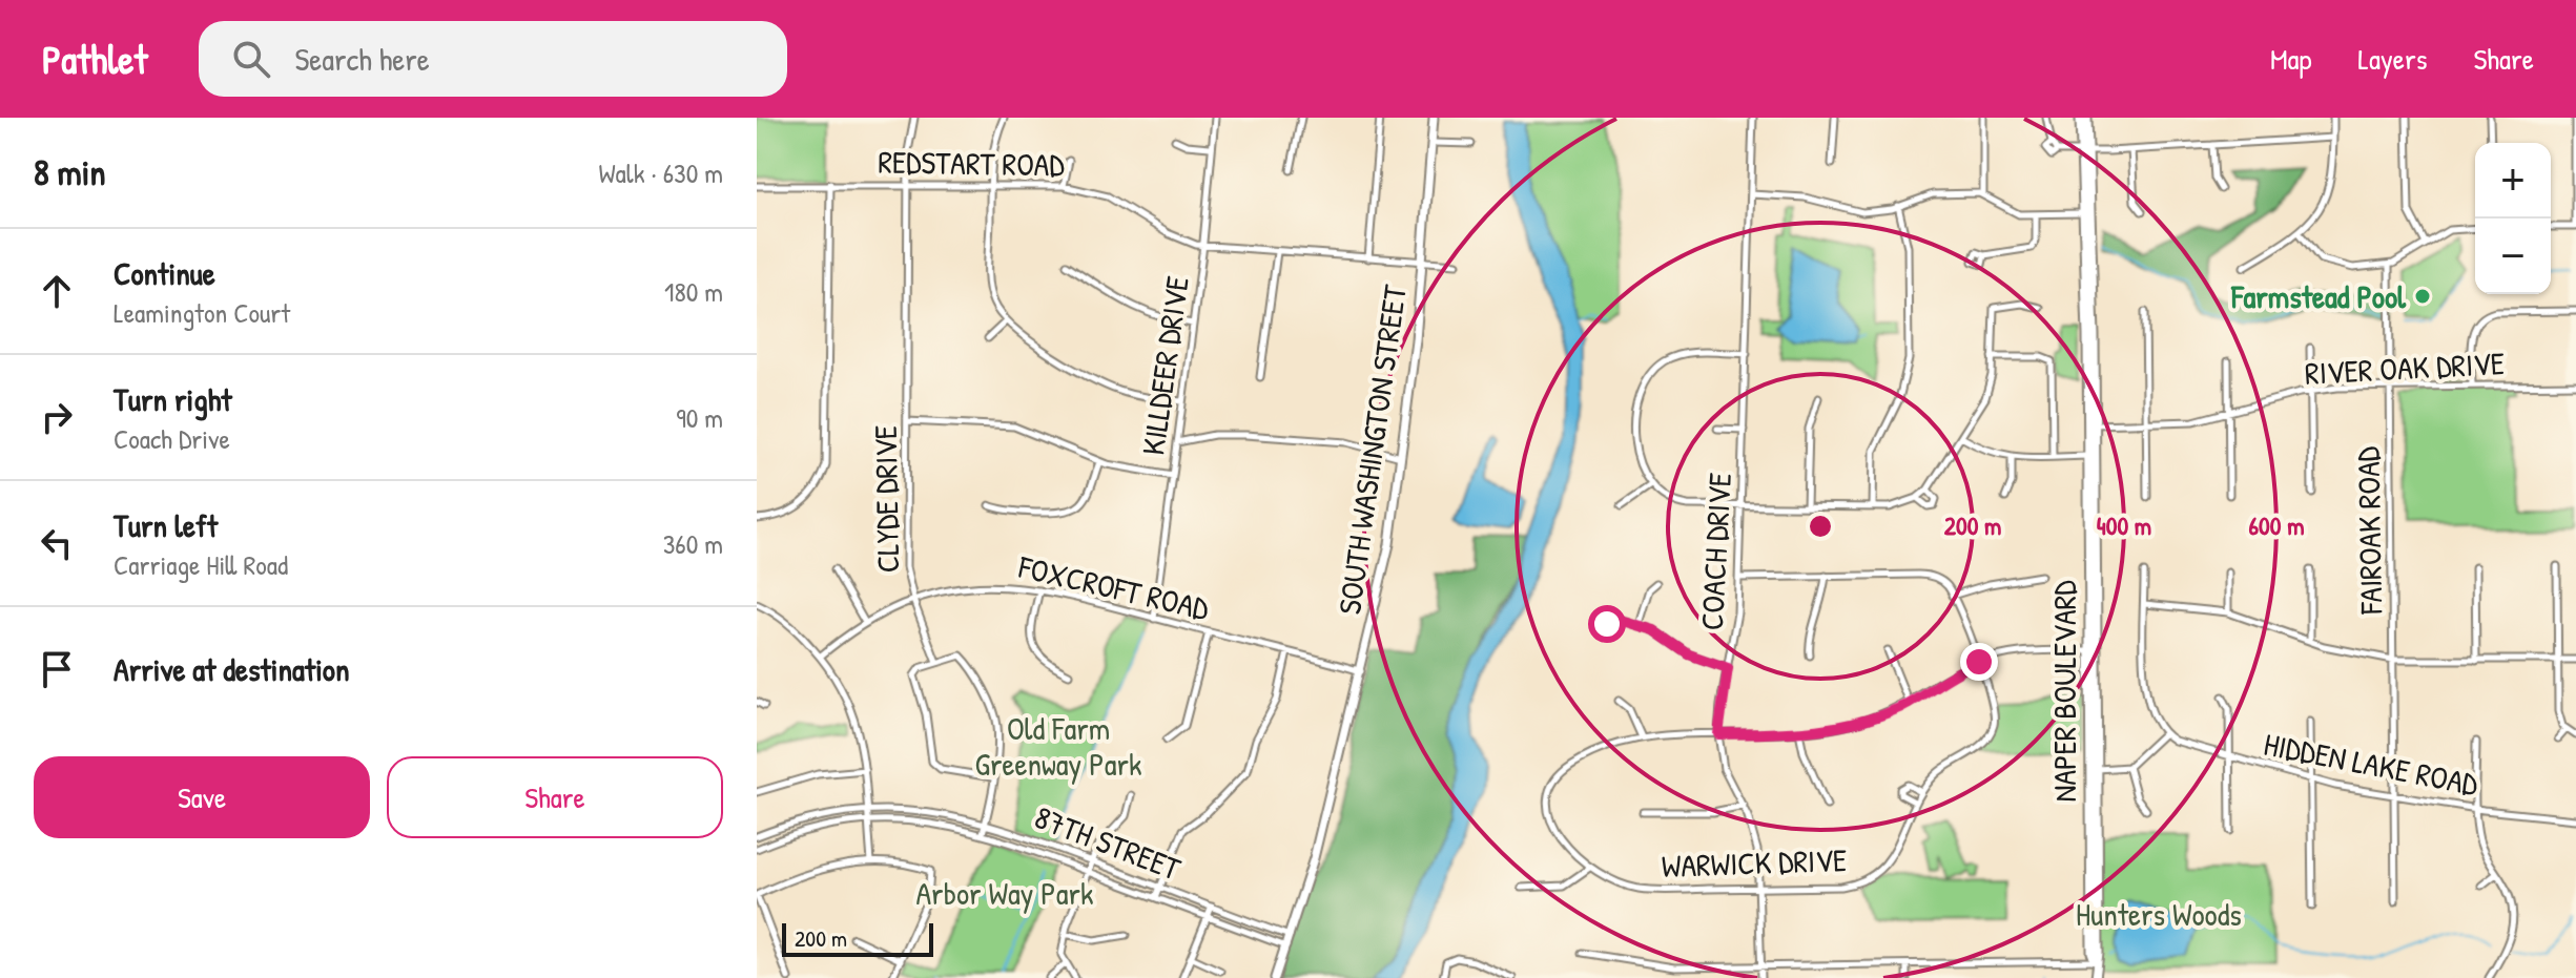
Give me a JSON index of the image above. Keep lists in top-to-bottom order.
{
  "streets": {
    "main road": ["SOUTH WASHINGTON STREET", "NAPER BOULEVARD"],
    "street": [
      "REDSTART ROAD",
      "KILLDEER DRIVE",
      "RIVER OAK DRIVE",
      "CLYDE DRIVE",
      "FAIROAK ROAD",
      "COACH DRIVE",
      "FOXCROFT ROAD",
      "HIDDEN LAKE ROAD",
      "87TH STREET",
      "WARWICK DRIVE"
    ]
  },
  "crossings": [
    ["REDSTART ROAD", "KILLDEER DRIVE"],
    ["REDSTART ROAD", "SOUTH WASHINGTON STREET"],
    ["REDSTART ROAD", "CLYDE DRIVE"],
    ["KILLDEER DRIVE", "FOXCROFT ROAD"],
    ["RIVER OAK DRIVE", "FAIROAK ROAD"],
    ["RIVER OAK DRIVE", "NAPER BOULEVARD"],
    ["SOUTH WASHINGTON STREET", "FOXCROFT ROAD"],
    ["SOUTH WASHINGTON STREET", "87TH STREET"],
    ["CLYDE DRIVE", "FOXCROFT ROAD"],
    ["FAIROAK ROAD", "HIDDEN LAKE ROAD"],
    ["COACH DRIVE", "WARWICK DRIVE"]
  ],
  "parks": ["Old Farm Greenway Park", "Arbor Way Park", "Hunters Woods"],
  "places": ["Farmstead Pool"],
  "scale_bar": "200 m",
  "page": {
    "header": "Pathlet",
    "search": "Search here",
    "nav": ["Map", "Layers", "Share"],
    "heading": ["8 min", "Walk · 630 m"],
    "map_buttons": ["+", "−"],
    "list": [
      ["Continue", "Leamington Court", "180 m"],
      ["Turn right", "Coach Drive", "90 m"],
      ["Turn left", "Carriage Hill Road", "360 m"],
      "Arrive at destination"
    ],
    "buttons": ["Save", "Share"],
    "scale": "200 m"
  },
  "rings": ["200 m", "400 m", "600 m"]
}
